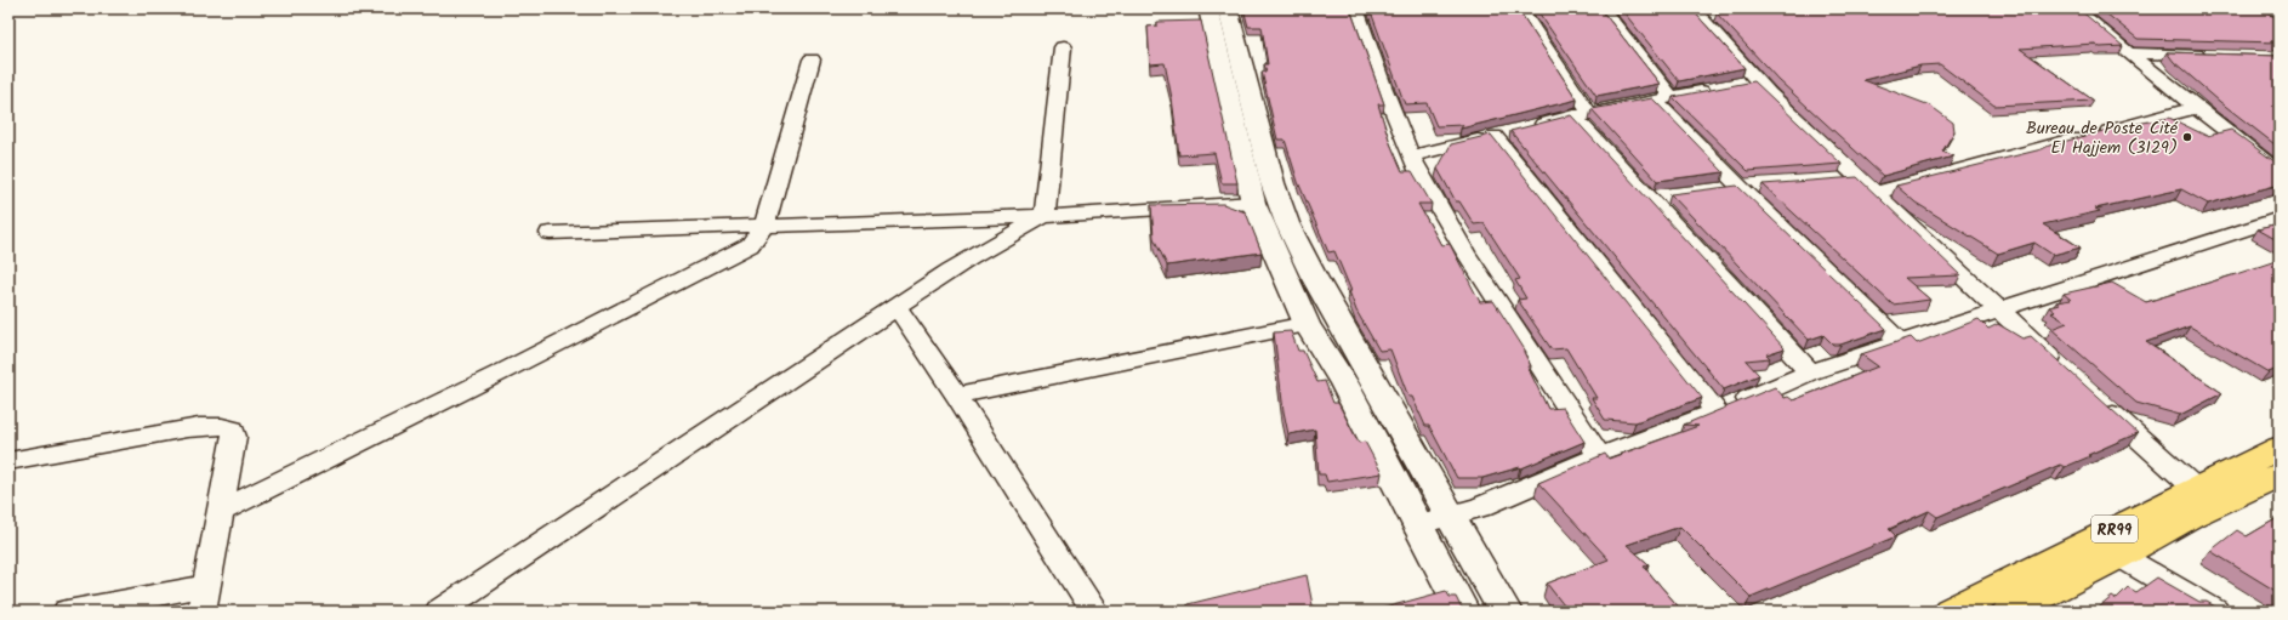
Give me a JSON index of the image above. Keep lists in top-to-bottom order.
{
  "streets": {
    "main road": ["RR99"]
  },
  "places": ["Bureau de Poste Cité El Hajjem (3129)"]
}
